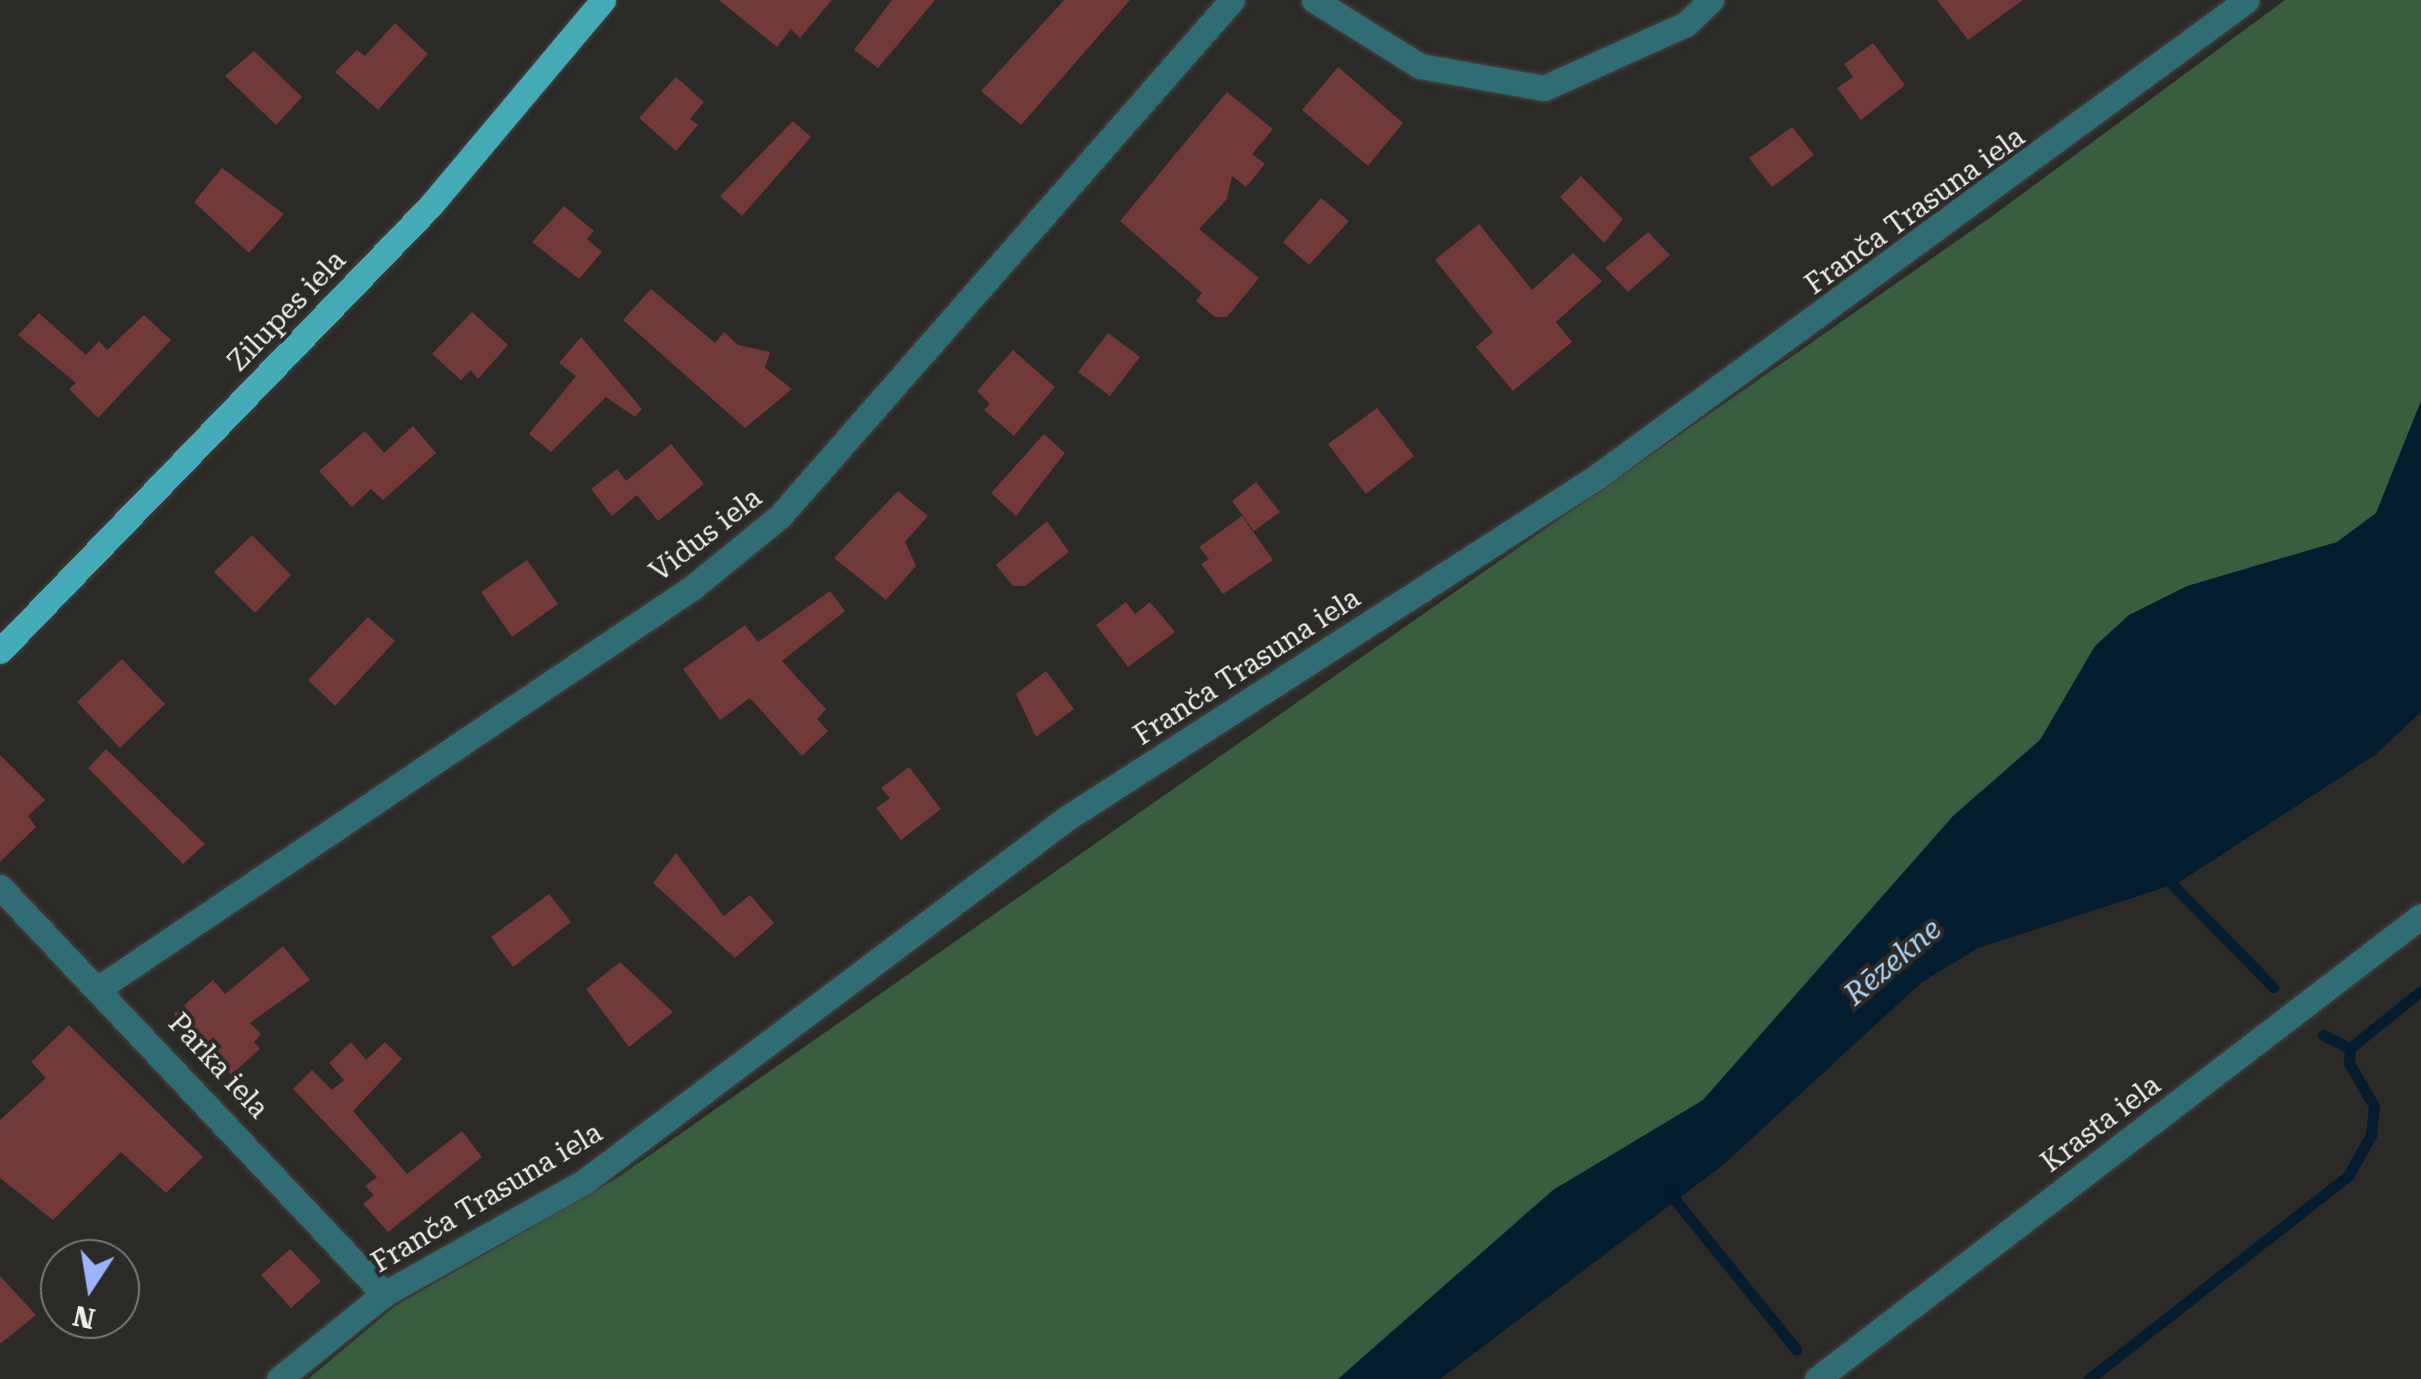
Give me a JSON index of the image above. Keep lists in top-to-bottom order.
{
  "streets": {
    "main road": ["Zilupes iela"],
    "street": [
      "Franča Trasuna iela",
      "Vidus iela",
      "Parka iela",
      "Krasta iela"
    ]
  },
  "crossings": [
    ["Franča Trasuna iela", "Parka iela"],
    ["Vidus iela", "Parka iela"]
  ],
  "water": ["Rēzekne"],
  "north": "bottom"
}
